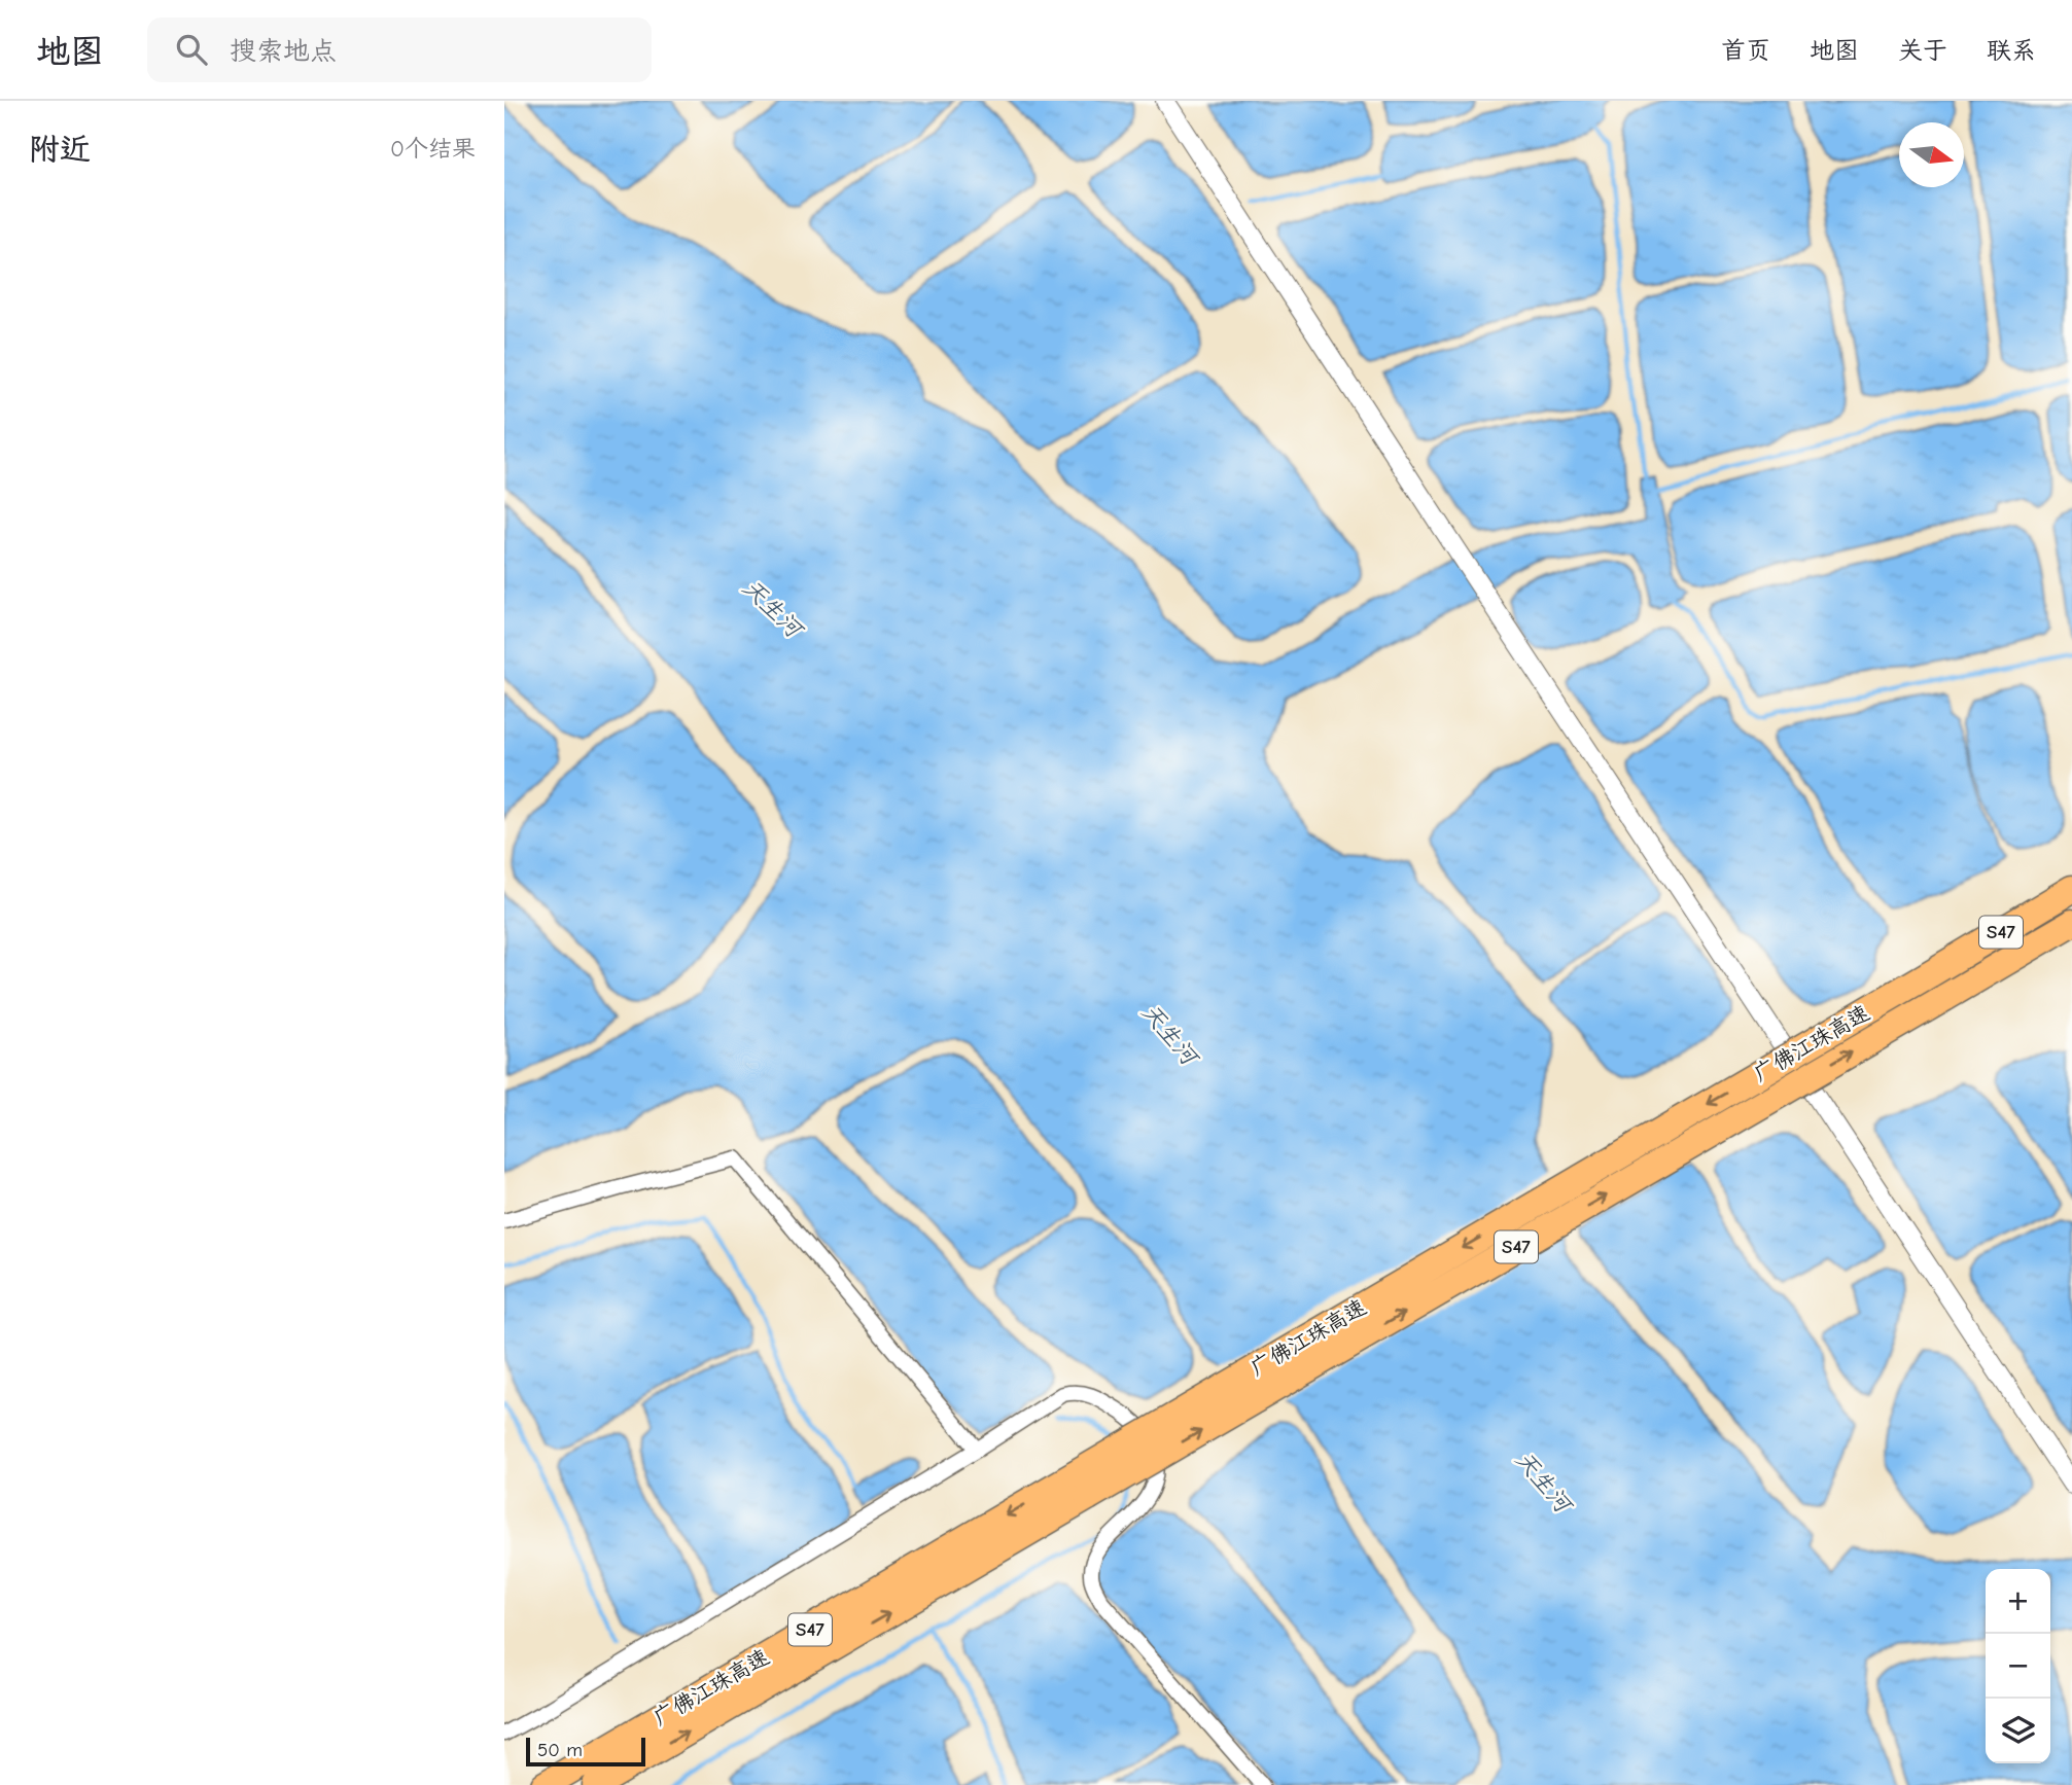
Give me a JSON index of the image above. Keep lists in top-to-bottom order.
{
  "streets": {
    "highway": ["S47", "广佛江珠高速"]
  },
  "water": ["天生河"],
  "scale_bar": "50 m",
  "north": "right",
  "page": {
    "header": "地图",
    "search": "搜索地点",
    "nav": [
      "首页",
      "地图",
      "关于",
      "联系"
    ],
    "heading": ["附近", "0个结果"],
    "map_buttons": ["+", "−"],
    "scale": "50 m"
  }
}
